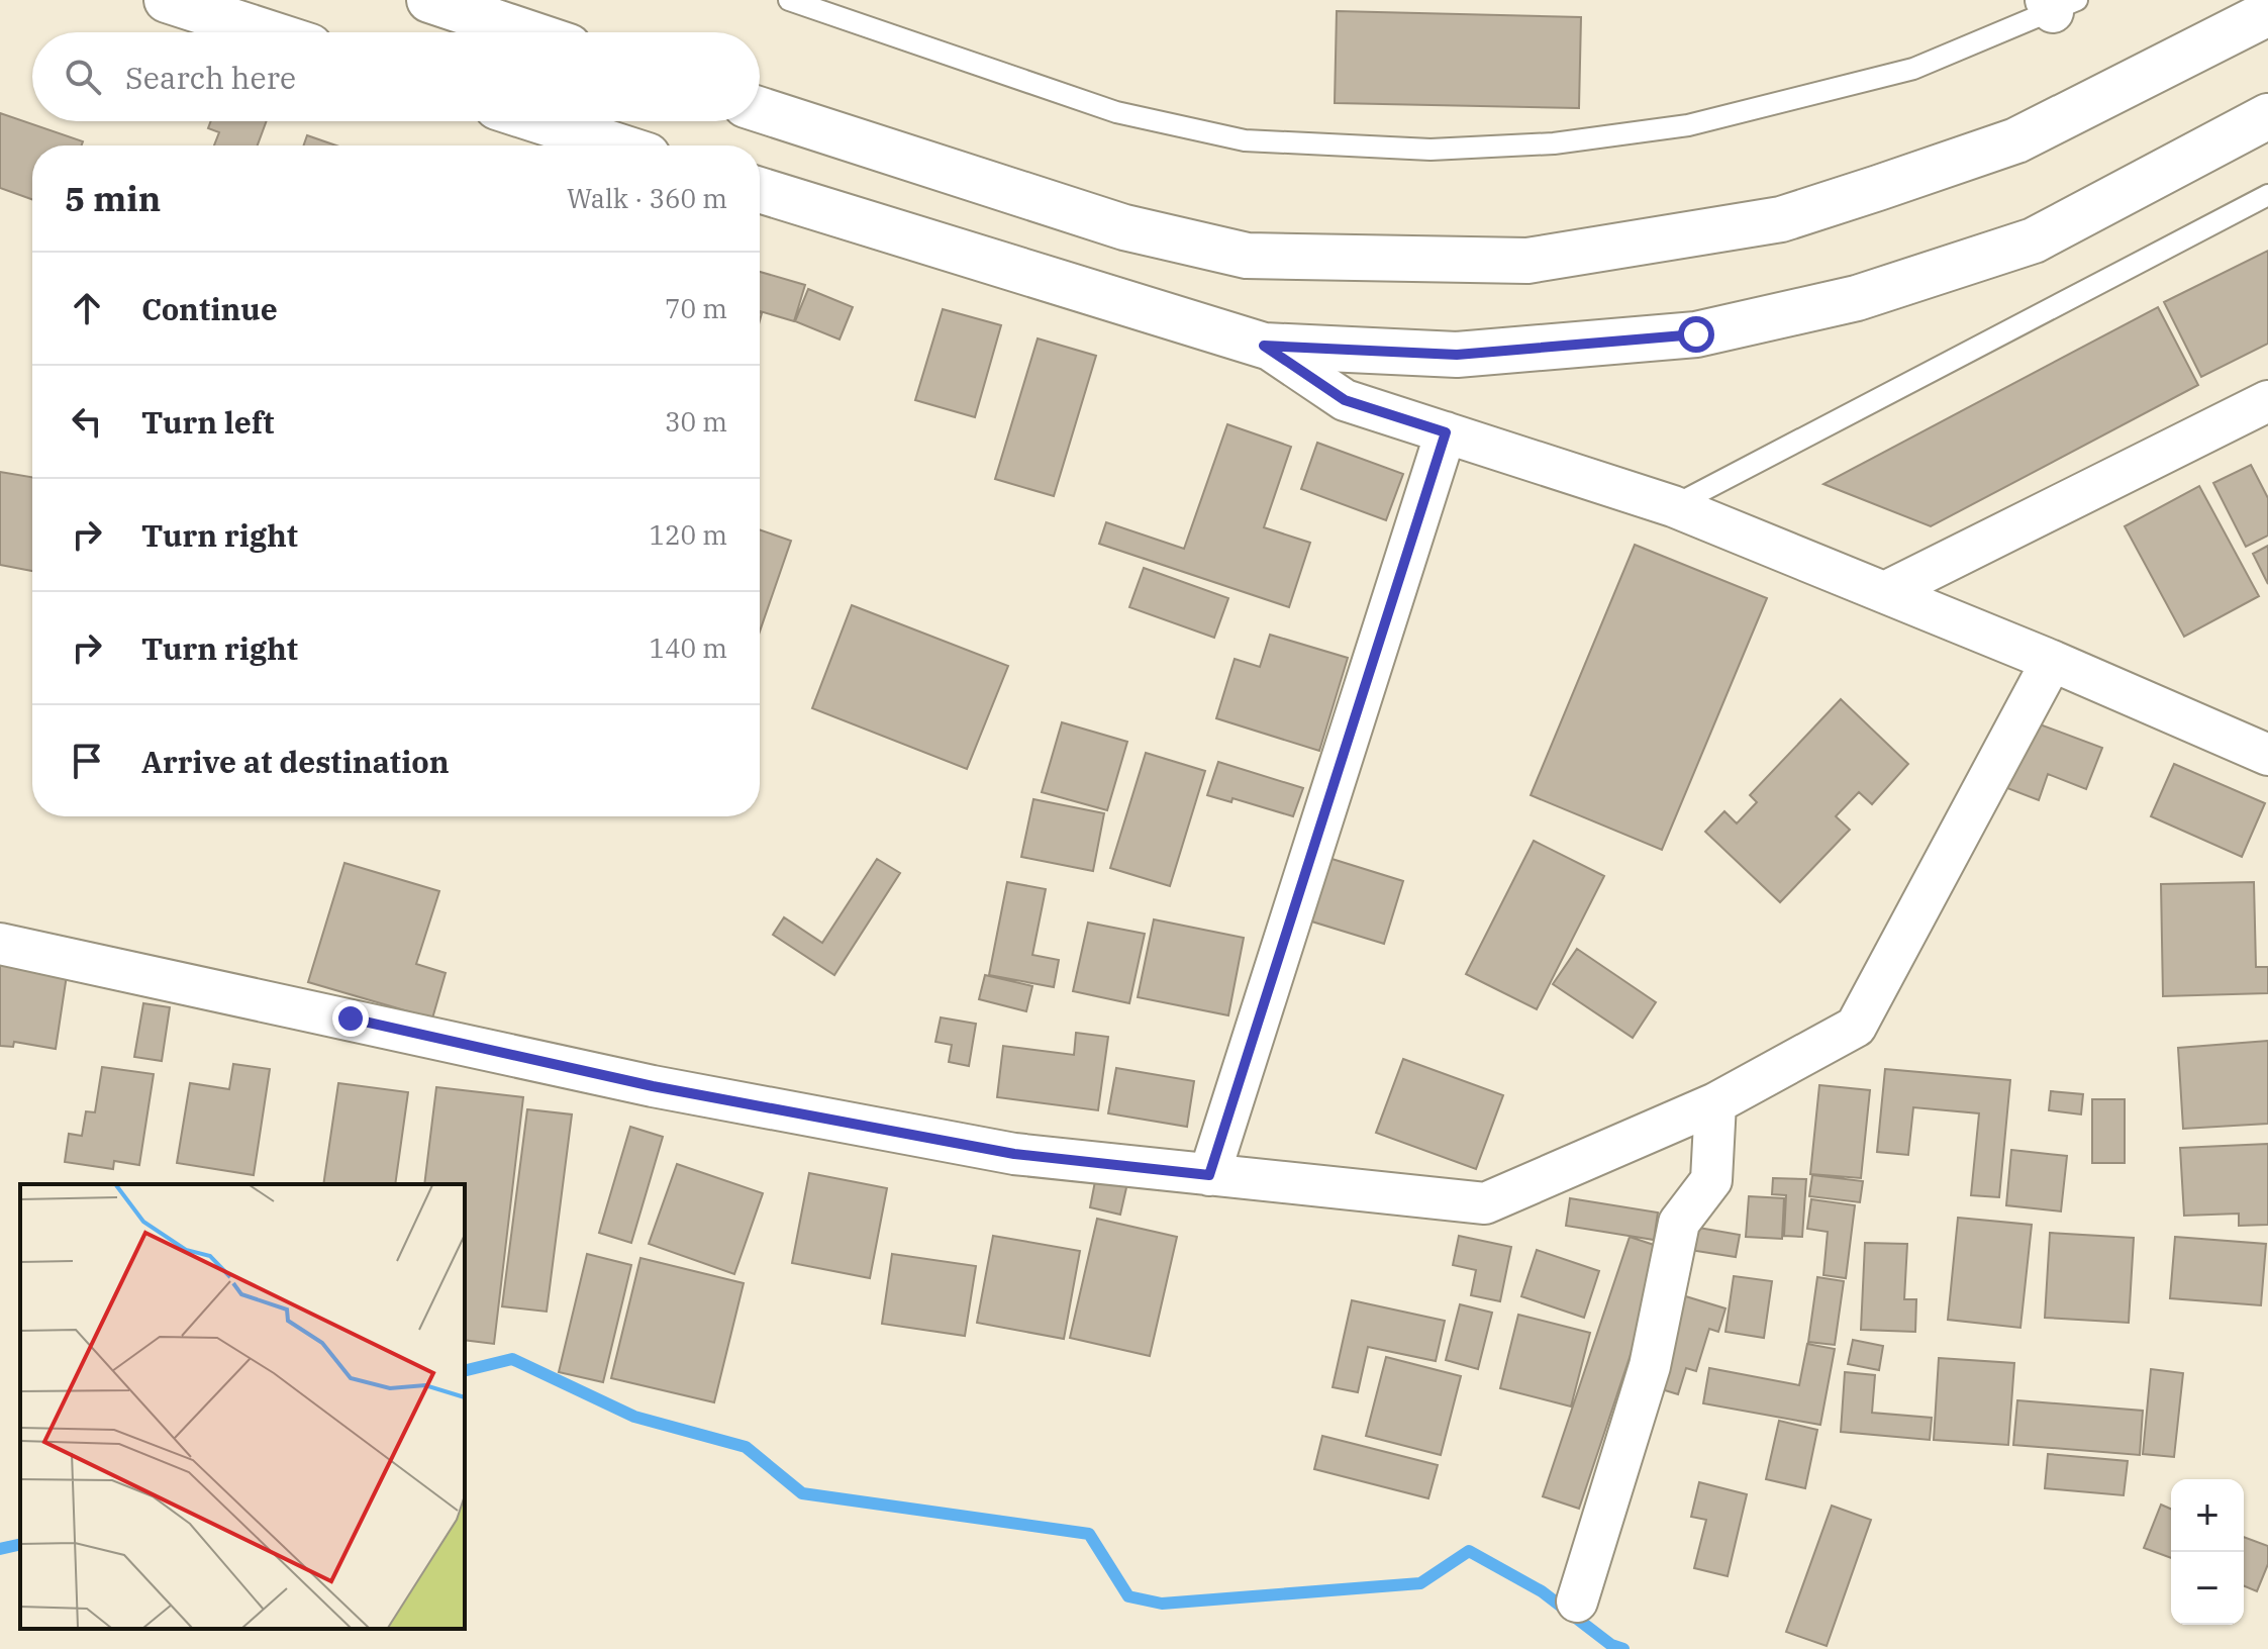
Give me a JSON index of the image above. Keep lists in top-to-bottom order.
{
  "page": {
    "search": "Search here",
    "heading": ["5 min", "Walk · 360 m"],
    "list": [
      ["Continue", "70 m"],
      ["Turn left", "30 m"],
      ["Turn right", "120 m"],
      ["Turn right", "140 m"],
      "Arrive at destination"
    ],
    "map_buttons": ["+", "−"]
  }
}
